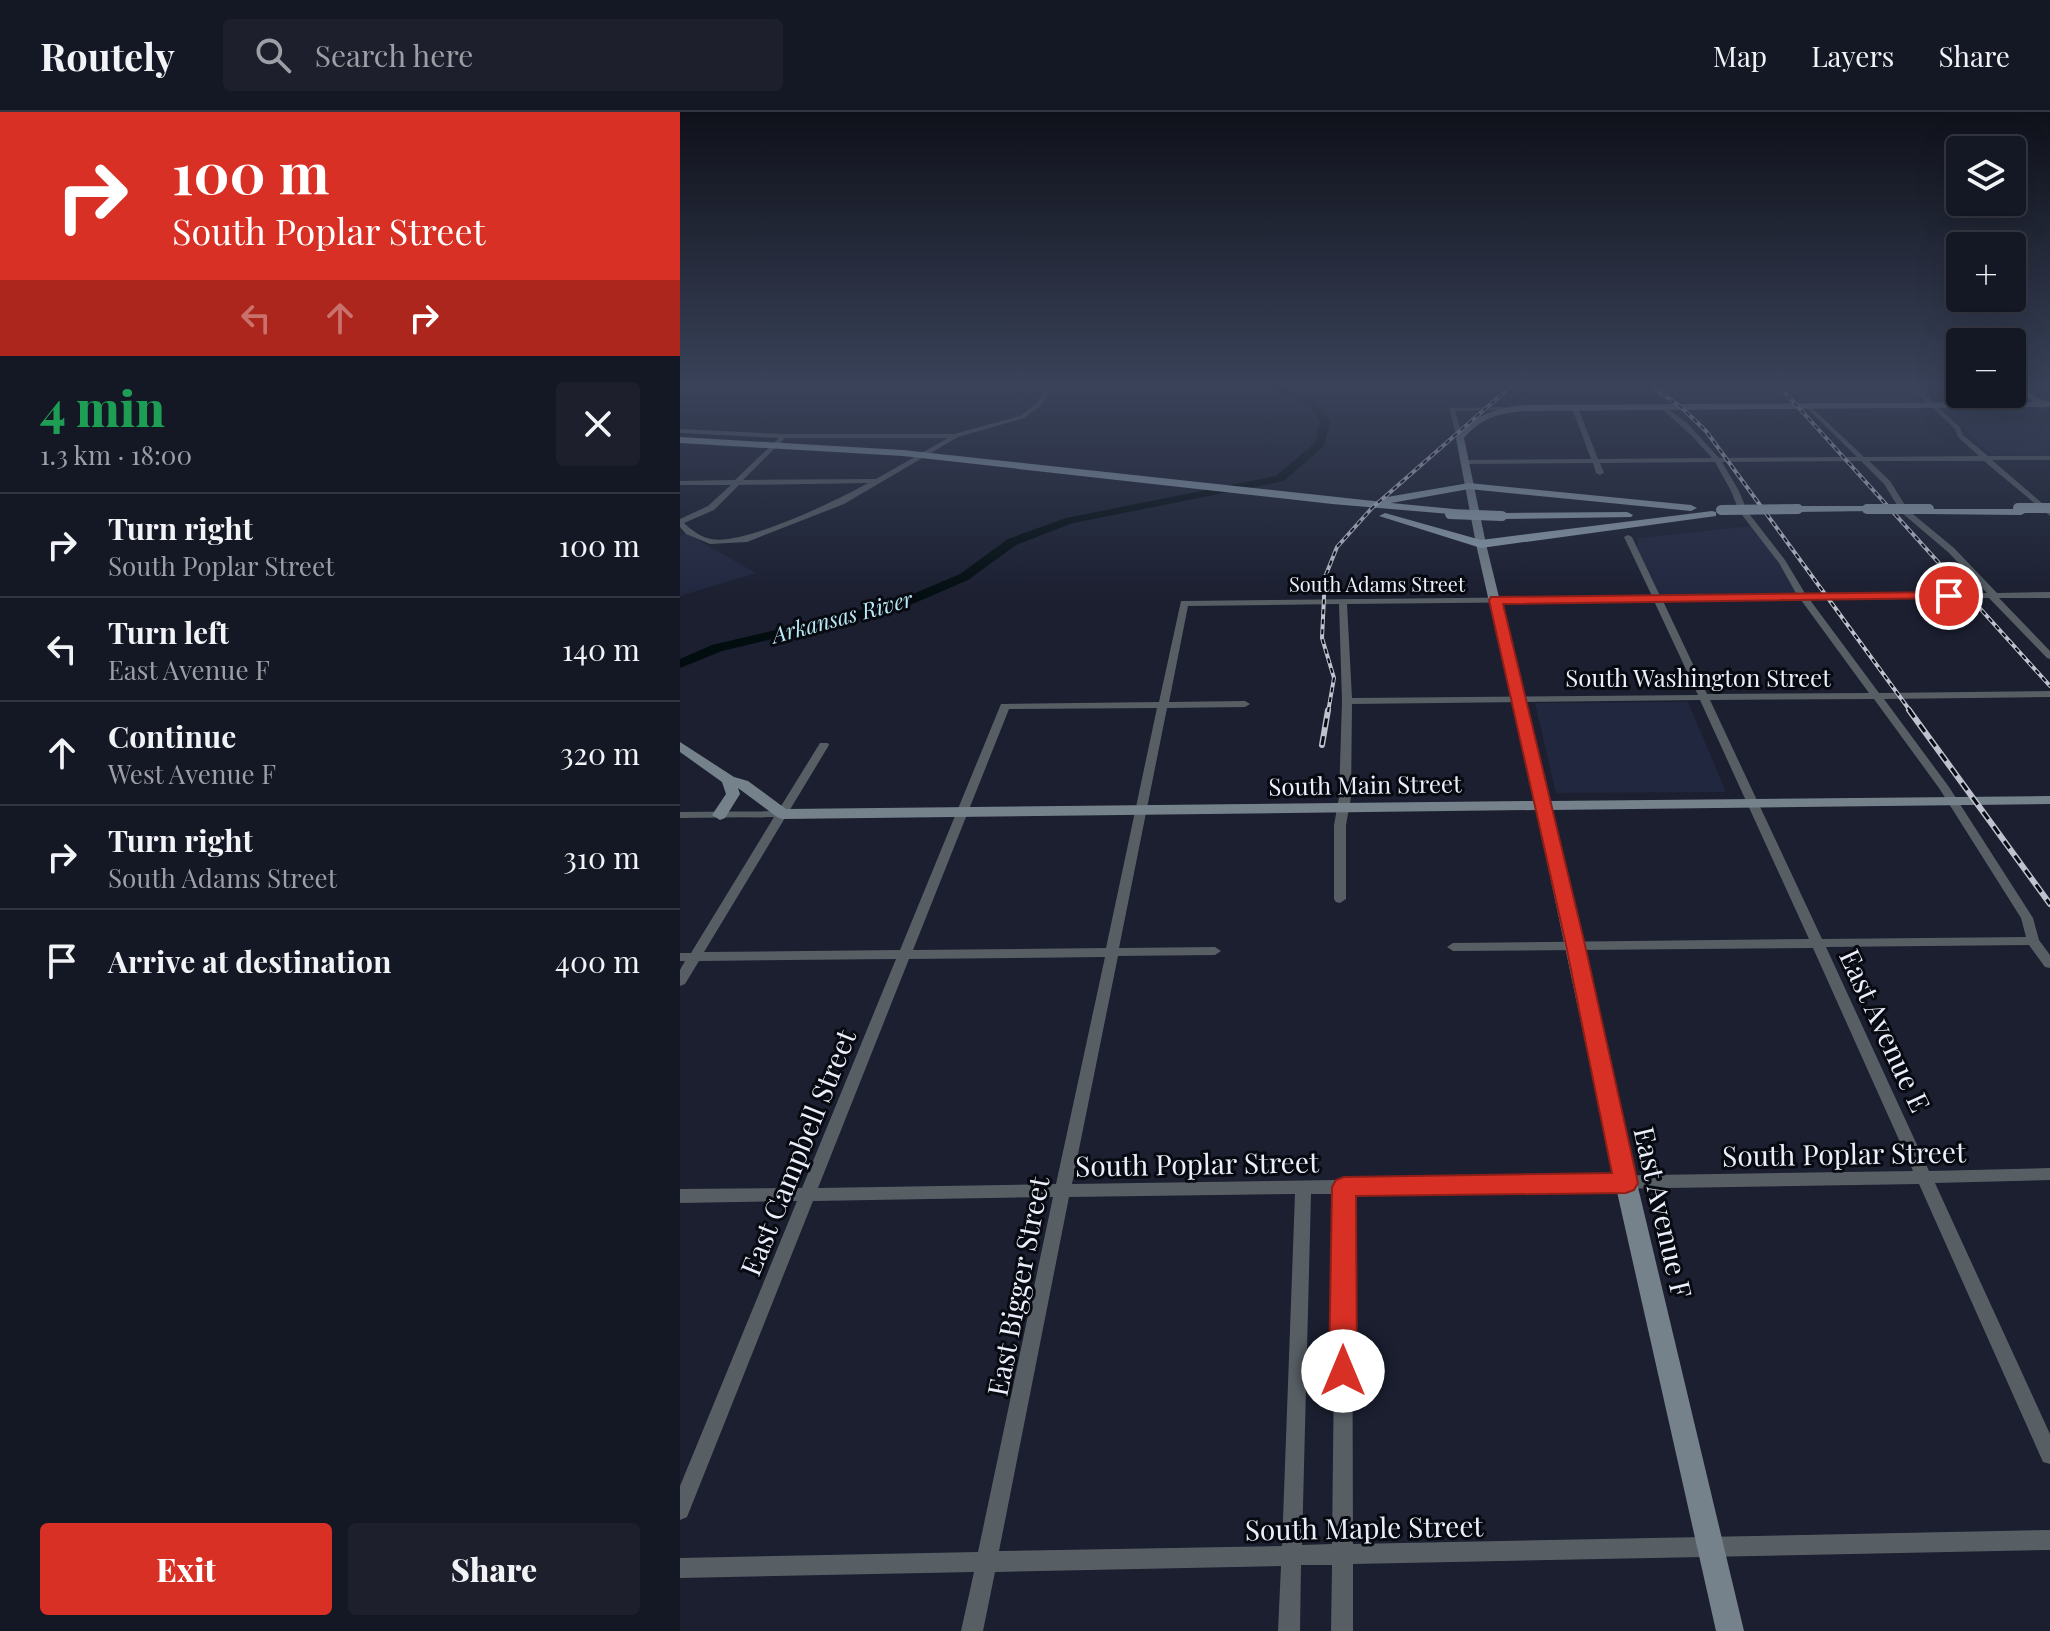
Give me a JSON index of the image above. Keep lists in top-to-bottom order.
{
  "streets": {
    "street": [
      "South Adams Street",
      "South Washington Street",
      "South Main Street",
      "East Avenue E",
      "East Campbell Street",
      "South Poplar Street",
      "East Avenue F",
      "East Bigger Street",
      "South Maple Street"
    ]
  },
  "crossings": [
    ["South Adams Street", "East Avenue E"],
    ["South Adams Street", "East Avenue F"],
    ["South Adams Street", "East Bigger Street"],
    ["South Washington Street", "East Avenue E"],
    ["South Washington Street", "East Avenue F"],
    ["South Main Street", "East Avenue E"],
    ["South Main Street", "East Campbell Street"],
    ["South Main Street", "East Avenue F"],
    ["South Main Street", "East Bigger Street"],
    ["East Avenue E", "South Poplar Street"],
    ["East Campbell Street", "South Poplar Street"],
    ["East Campbell Street", "East Bigger Street"],
    ["South Poplar Street", "East Avenue F"],
    ["South Poplar Street", "East Bigger Street"],
    ["East Avenue F", "South Maple Street"],
    ["East Bigger Street", "South Maple Street"]
  ],
  "water": ["Arkansas River"],
  "page": {
    "header": "Routely",
    "search": "Search here",
    "nav": ["Map", "Layers", "Share"],
    "turn": ["100 m", "South Poplar Street"],
    "map_buttons": ["+", "−"],
    "heading": ["4 min", "1.3 km · 18:00"],
    "list": [
      {
        "name": "Turn right",
        "note": "South Poplar Street",
        "value": "100 m"
      },
      {
        "name": "Turn left",
        "note": "East Avenue F",
        "value": "140 m"
      },
      {
        "name": "Continue",
        "note": "West Avenue F",
        "value": "320 m"
      },
      {
        "name": "Turn right",
        "note": "South Adams Street",
        "value": "310 m"
      },
      {
        "name": "Arrive at destination",
        "value": "400 m"
      }
    ],
    "buttons": ["Exit", "Share"]
  }
}
